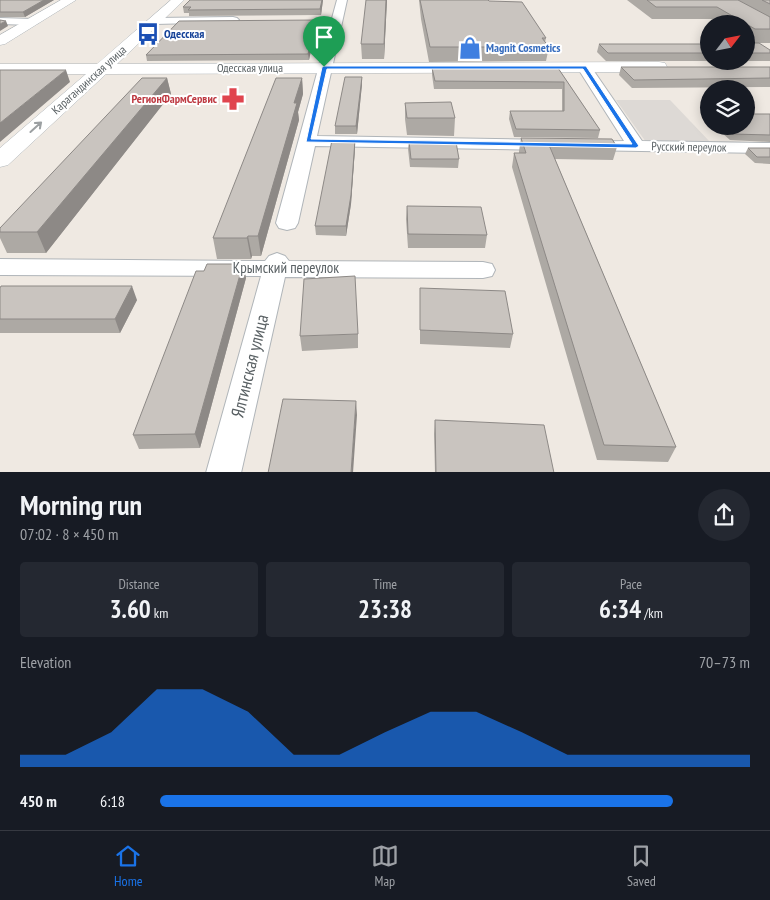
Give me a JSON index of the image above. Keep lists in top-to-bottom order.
{
  "streets": {
    "street": [
      "Одесская улица",
      "Карагандинская улица",
      "Русский переулок",
      "Крымский переулок",
      "Ялтинская улица"
    ]
  },
  "crossings": [
    ["Одесская улица", "Карагандинская улица"],
    ["Крымский переулок", "Ялтинская улица"]
  ],
  "places": {
    "bus stop": ["Одесская"],
    "shop": ["Magnit Cosmetics"],
    "pharmacy": ["РегионФармСервис"]
  },
  "north": "top right",
  "page": {
    "heading": ["Morning run", "07:02 · 8 × 450 m"],
    "stats": [
      ["Distance", "3.60 km"],
      ["Time", "23:38"],
      ["Pace", "6:34 /km"]
    ],
    "chart": ["Elevation", "70–73 m"],
    "list": [
      {
        "name": "450 m",
        "note": "6:18"
      }
    ],
    "tabs": ["Home", "Map", "Saved"]
  }
}
